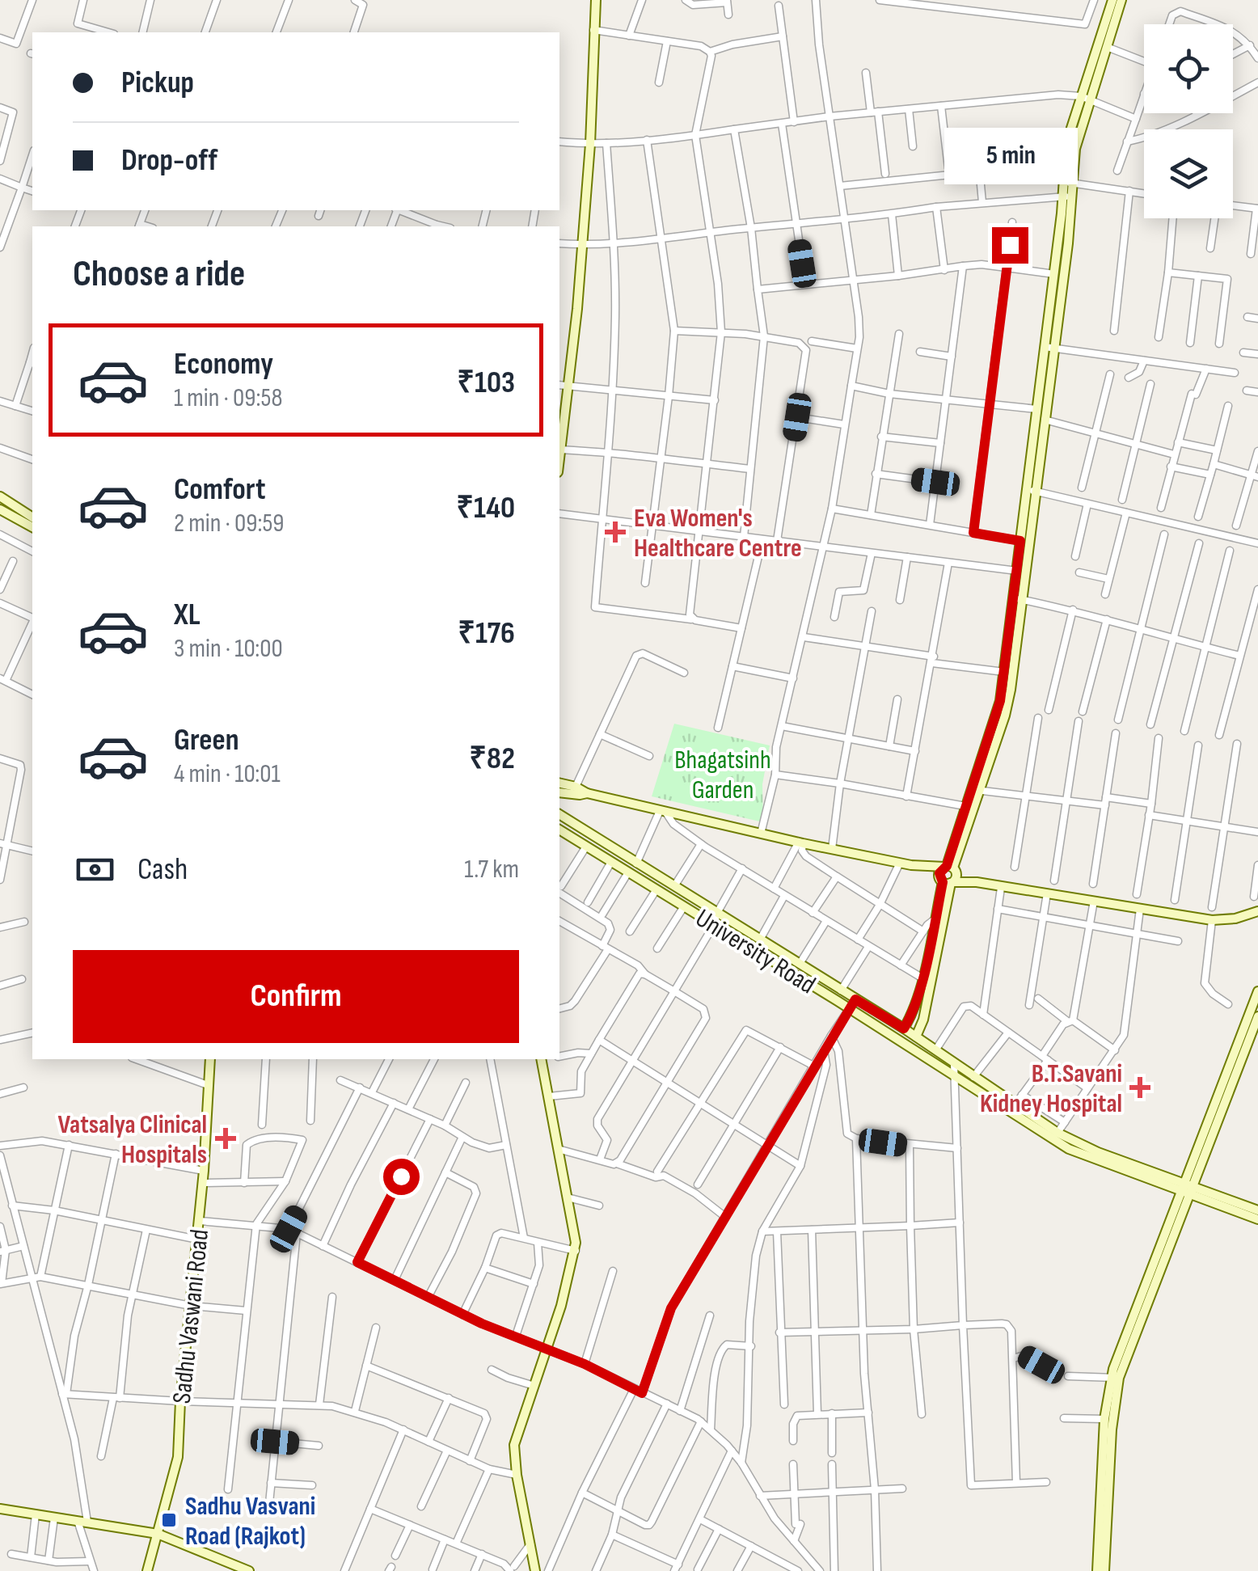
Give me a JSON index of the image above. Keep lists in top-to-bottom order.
{
  "streets": {
    "street": ["University Road", "Sadhu Vaswani Road"]
  },
  "parks": ["Bhagatsinh Garden"],
  "places": {
    "health": ["Eva Women's Healthcare Centre", "B.T.Savani Kidney Hospital", "Vatsalya Clinical Hospitals"],
    "transit": ["Sadhu Vasvani Road (Rajkot)"]
  },
  "page": {
    "banner": ["Pickup", "Drop-off"],
    "bubble": "5 min",
    "heading": "Choose a ride",
    "list": [
      {
        "name": "Economy",
        "note": "1 min · 09:58",
        "value": "₹103"
      },
      {
        "name": "Comfort",
        "note": "2 min · 09:59",
        "value": "₹140"
      },
      {
        "name": "XL",
        "note": "3 min · 10:00",
        "value": "₹176"
      },
      {
        "name": "Green",
        "note": "4 min · 10:01",
        "value": "₹82"
      }
    ],
    "pay": ["Cash", "1.7 km"],
    "buttons": "Confirm"
  }
}
